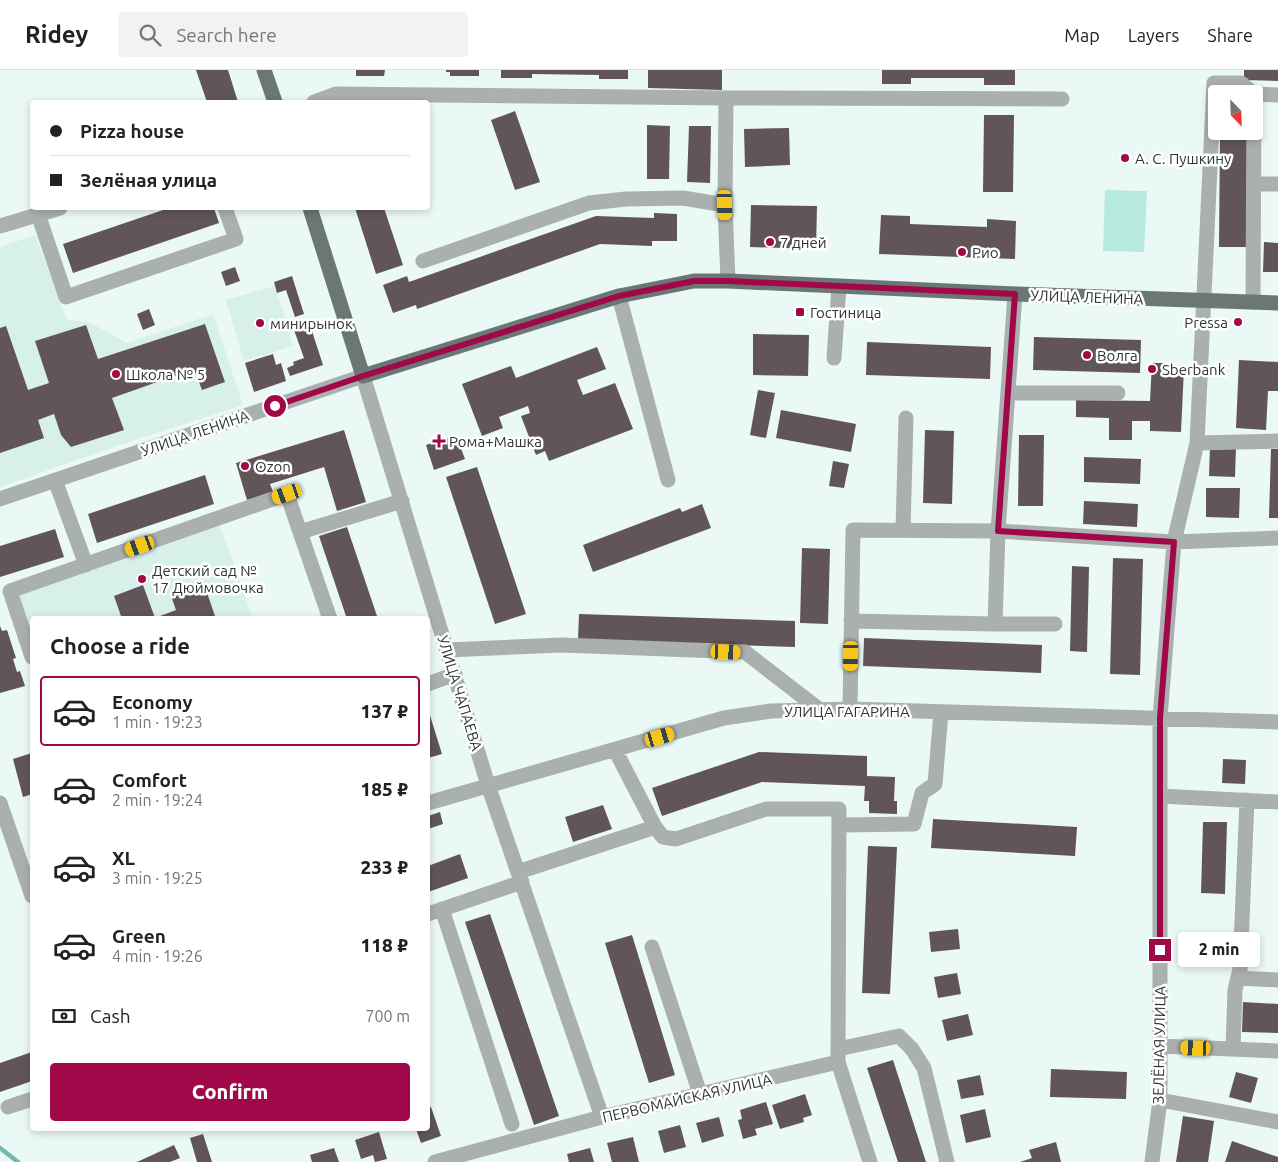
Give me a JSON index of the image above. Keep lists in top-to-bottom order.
{
  "streets": {
    "main road": ["УЛИЦА ЛЕНИНА", "УЛИЦА ЧАПАЕВА"],
    "street": ["УЛИЦА ГАГАРИНА", "ЗЕЛЁНАЯ УЛИЦА", "ПЕРВОМАЙСКАЯ УЛИЦА"]
  },
  "crossings": [
    ["УЛИЦА ЛЕНИНА", "УЛИЦА ЧАПАЕВА"],
    ["УЛИЦА ЛЕНИНА", "ЗЕЛЁНАЯ УЛИЦА"],
    ["УЛИЦА ЧАПАЕВА", "УЛИЦА ГАГАРИНА"],
    ["УЛИЦА ЧАПАЕВА", "ПЕРВОМАЙСКАЯ УЛИЦА"],
    ["УЛИЦА ГАГАРИНА", "ЗЕЛЁНАЯ УЛИЦА"]
  ],
  "places": {
    "other": [
      "А. С. Пушкину",
      "7 дней",
      "Рио",
      "Pressa",
      "минирынок",
      "Волга",
      "Sberbank",
      "Школа № 5",
      "Ozon",
      "Детский сад № 17 Дюймовочка"
    ],
    "transit": ["Гостиница"],
    "health": ["Рома+Машка"]
  },
  "north": "bottom right",
  "page": {
    "header": "Ridey",
    "search": "Search here",
    "nav": ["Map", "Layers", "Share"],
    "banner": ["Pizza house", "Зелёная улица"],
    "heading": "Choose a ride",
    "list": [
      {
        "name": "Economy",
        "note": "1 min · 19:23",
        "value": "137 ₽"
      },
      {
        "name": "Comfort",
        "note": "2 min · 19:24",
        "value": "185 ₽"
      },
      {
        "name": "XL",
        "note": "3 min · 19:25",
        "value": "233 ₽"
      },
      {
        "name": "Green",
        "note": "4 min · 19:26",
        "value": "118 ₽"
      }
    ],
    "bubble": "2 min",
    "pay": ["Cash", "700 m"],
    "buttons": "Confirm"
  }
}
